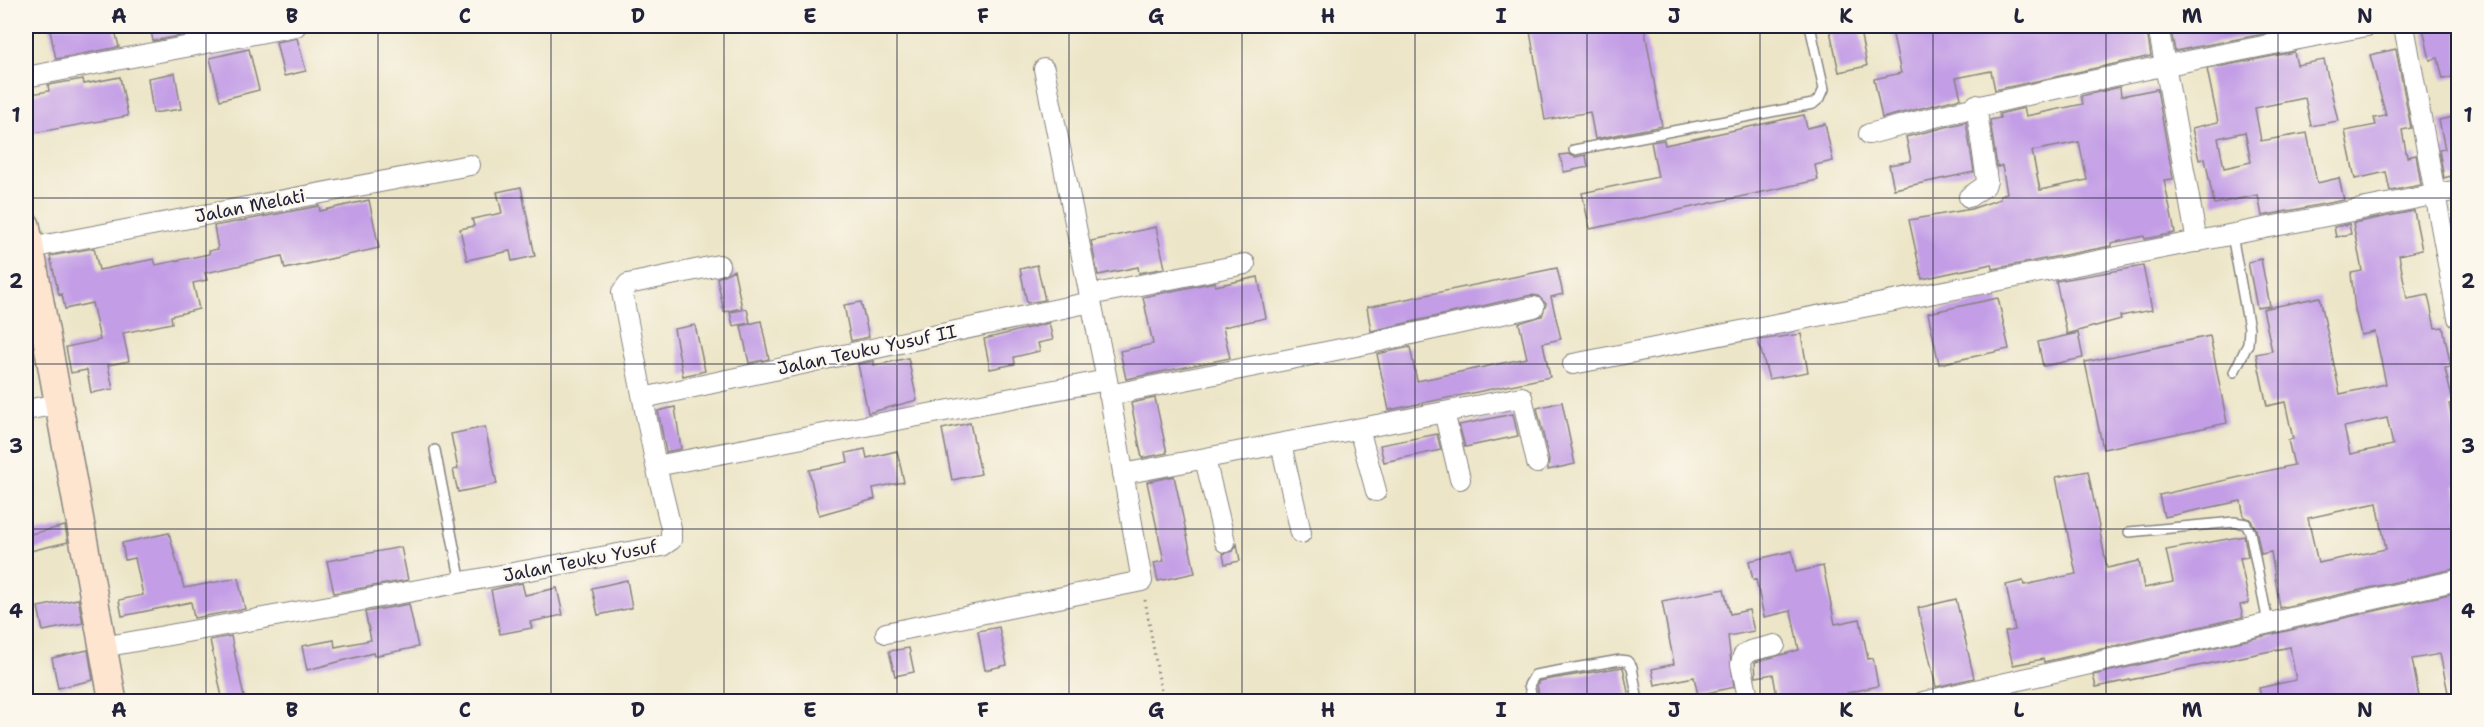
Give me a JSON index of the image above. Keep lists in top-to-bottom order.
{
  "streets": {
    "street": ["Jalan Melati", "Jalan Teuku Yusuf II", "Jalan Teuku Yusuf"]
  },
  "grid": {
    "columns": [
      "A",
      "B",
      "C",
      "D",
      "E",
      "F",
      "G",
      "H",
      "I",
      "J",
      "K",
      "L",
      "M",
      "N"
    ],
    "rows": [
      "1",
      "2",
      "3",
      "4"
    ]
  }
}
